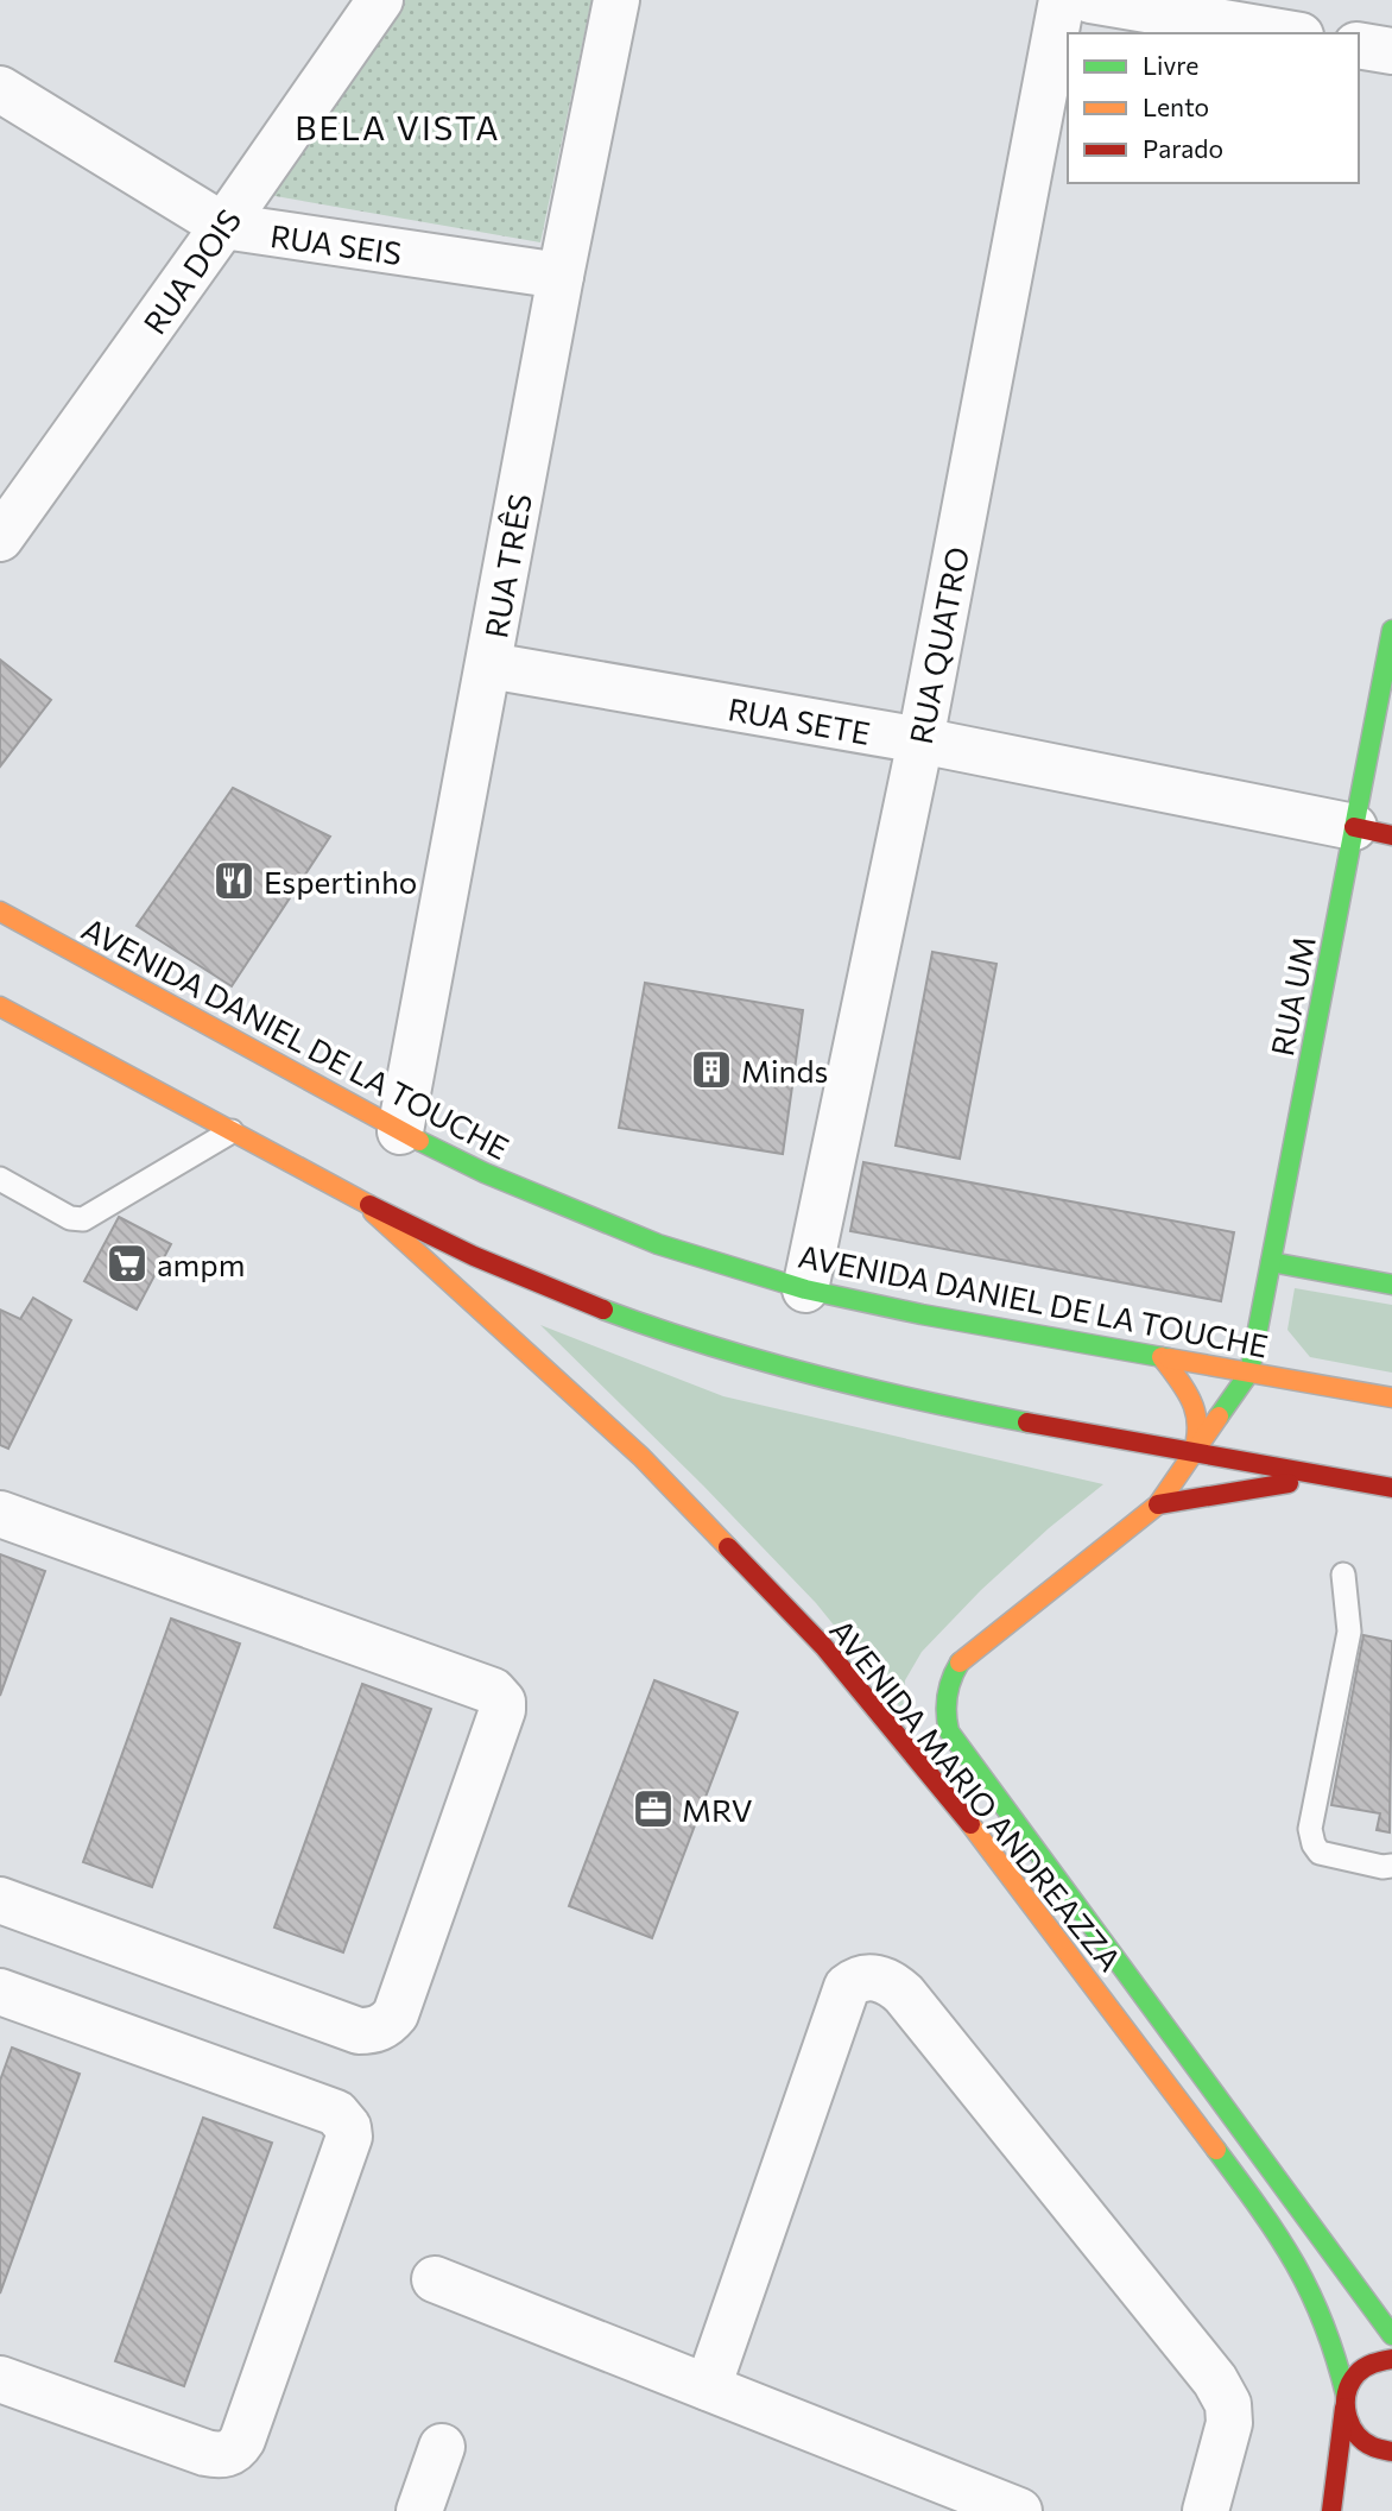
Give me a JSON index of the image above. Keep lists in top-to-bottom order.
{
  "streets": {
    "main road": ["RUA UM", "AVENIDA DANIEL DE LA TOUCHE", "AVENIDA MARIO ANDREAZZA"],
    "street": [
      "RUA SEIS",
      "RUA DOIS",
      "RUA TRÊS",
      "RUA QUATRO",
      "RUA SETE"
    ]
  },
  "crossings": [
    ["RUA SEIS", "RUA DOIS"],
    ["RUA SEIS", "RUA TRÊS"],
    ["RUA TRÊS", "RUA SETE"],
    ["RUA TRÊS", "AVENIDA DANIEL DE LA TOUCHE"],
    ["RUA QUATRO", "RUA SETE"],
    ["RUA QUATRO", "AVENIDA DANIEL DE LA TOUCHE"],
    ["RUA SETE", "RUA UM"],
    ["RUA UM", "AVENIDA DANIEL DE LA TOUCHE"],
    ["RUA UM", "AVENIDA MARIO ANDREAZZA"],
    ["AVENIDA DANIEL DE LA TOUCHE", "AVENIDA MARIO ANDREAZZA"]
  ],
  "districts": ["BELA VISTA"],
  "places": {
    "restaurant": ["Espertinho"],
    "building": ["Minds"],
    "supermarket": ["ampm"],
    "office": ["MRV"]
  },
  "legend": ["Livre", "Lento", "Parado"]
}
